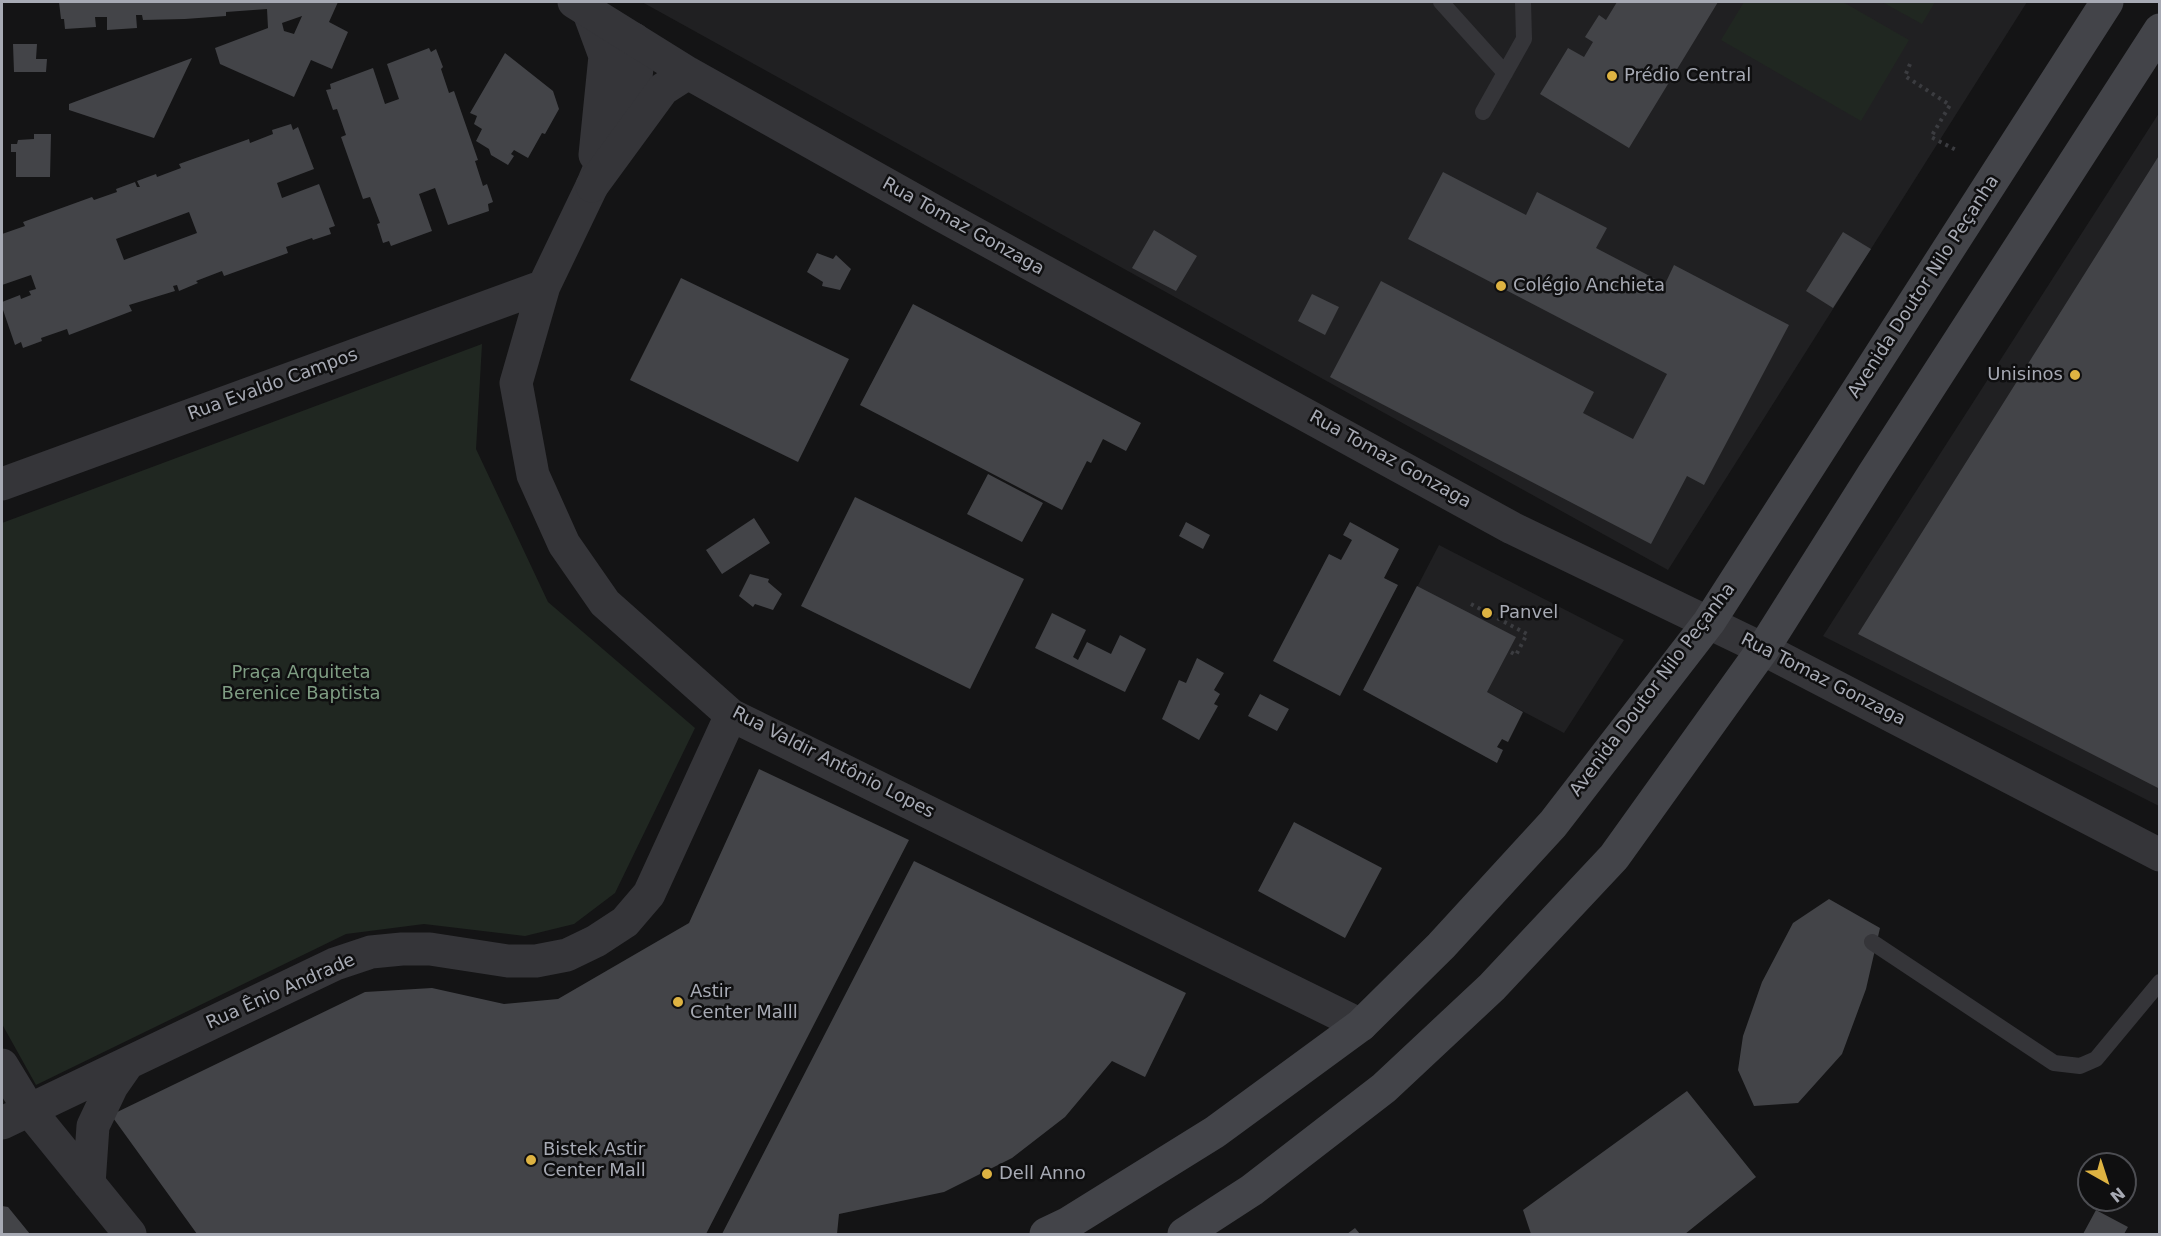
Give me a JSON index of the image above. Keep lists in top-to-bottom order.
{
  "streets": {
    "main road": ["Avenida Doutor Nilo Peçanha"],
    "street": [
      "Rua Tomaz Gonzaga",
      "Rua Evaldo Campos",
      "Rua Valdir Antônio Lopes",
      "Rua Ênio Andrade"
    ]
  },
  "crossings": [
    ["Rua Tomaz Gonzaga", "Avenida Doutor Nilo Peçanha"],
    ["Rua Tomaz Gonzaga", "Rua Valdir Antônio Lopes"],
    ["Avenida Doutor Nilo Peçanha", "Rua Valdir Antônio Lopes"],
    ["Rua Evaldo Campos", "Rua Valdir Antônio Lopes"],
    ["Rua Valdir Antônio Lopes", "Rua Ênio Andrade"]
  ],
  "parks": ["Praça Arquiteta Berenice Baptista"],
  "places": [
    "Prédio Central",
    "Colégio Anchieta",
    "Unisinos",
    "Panvel",
    "Astir Center Malll",
    "Bistek Astir Center Mall",
    "Dell Anno"
  ],
  "north": "bottom right"
}
